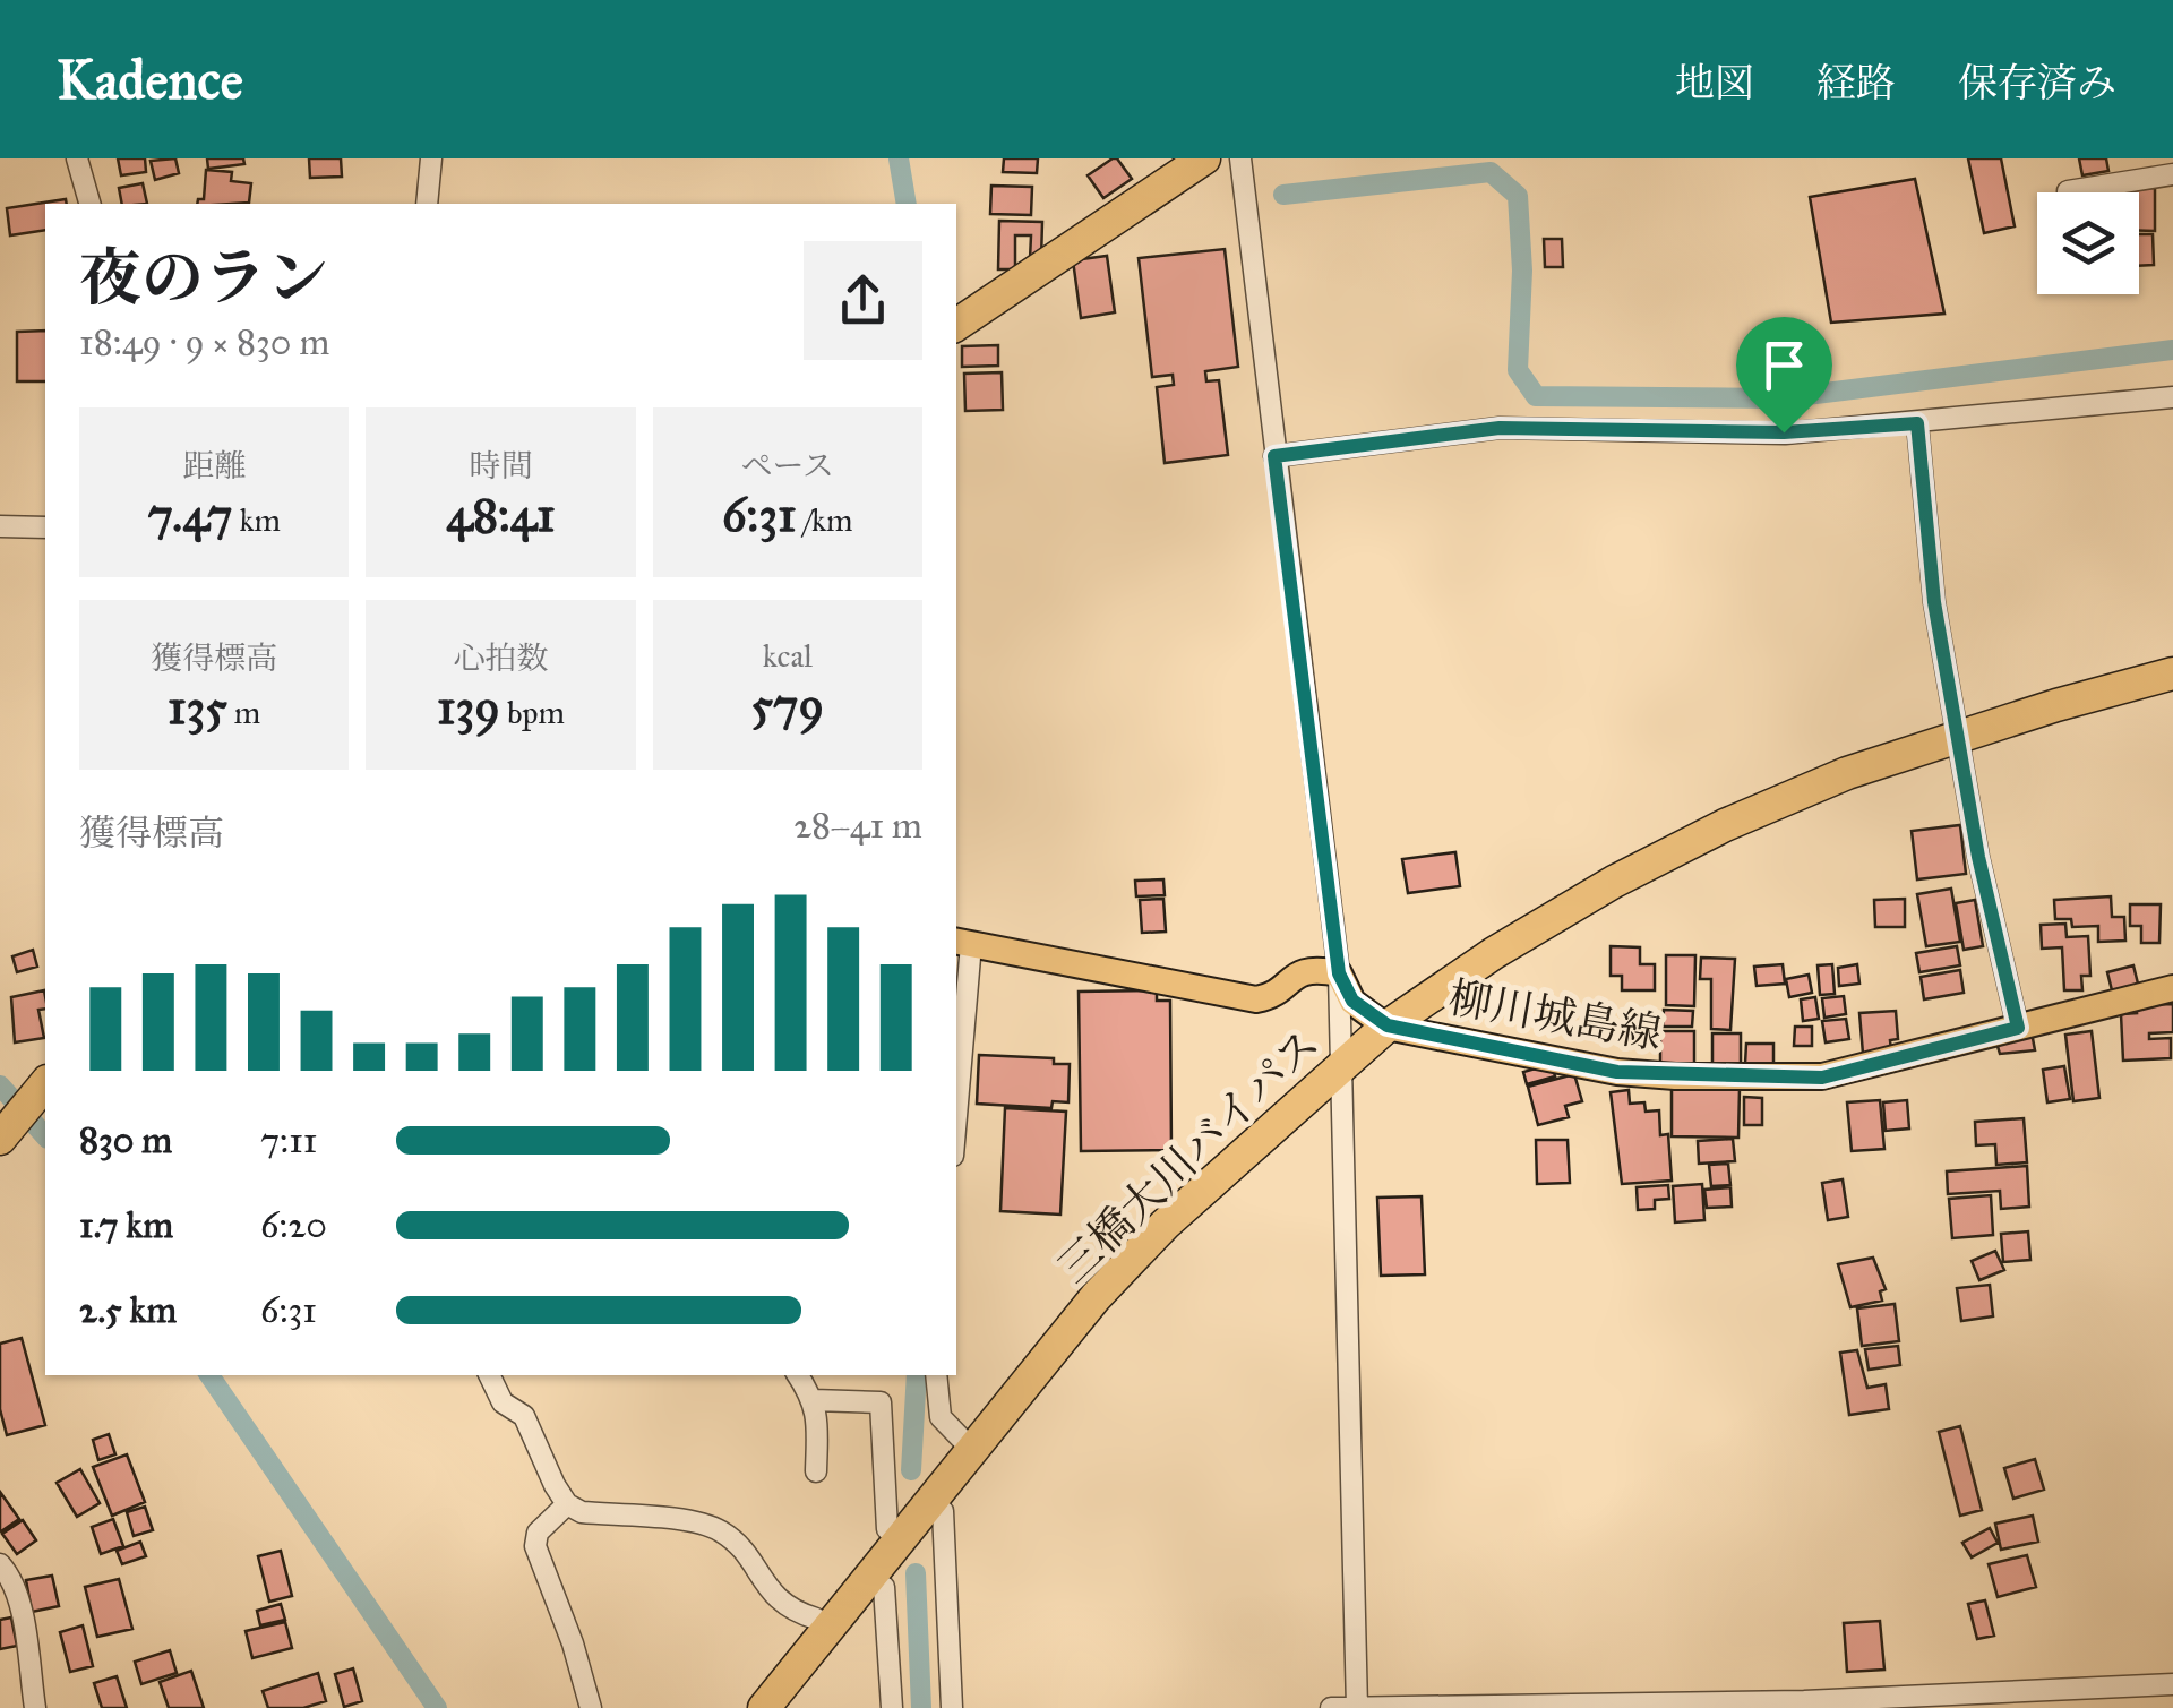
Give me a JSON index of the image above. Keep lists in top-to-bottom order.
{
  "streets": {
    "highway": ["三橋大川バイパス"],
    "main road": ["柳川城島線"]
  },
  "crossings": [
    ["柳川城島線", "三橋大川バイパス"]
  ],
  "page": {
    "header": "Kadence",
    "nav": ["地図", "経路", "保存済み"],
    "heading": ["夜のラン", "18:49 · 9 × 830 m"],
    "stats": [
      ["距離", "7.47 km"],
      ["時間", "48:41"],
      ["ペース", "6:31 /km"],
      ["獲得標高", "135 m"],
      ["心拍数", "139 bpm"],
      ["kcal", "579"]
    ],
    "chart": ["獲得標高", "28–41 m"],
    "list": [
      {
        "name": "830 m",
        "note": "7:11"
      },
      {
        "name": "1.7 km",
        "note": "6:20"
      },
      {
        "name": "2.5 km",
        "note": "6:31"
      }
    ]
  }
}
